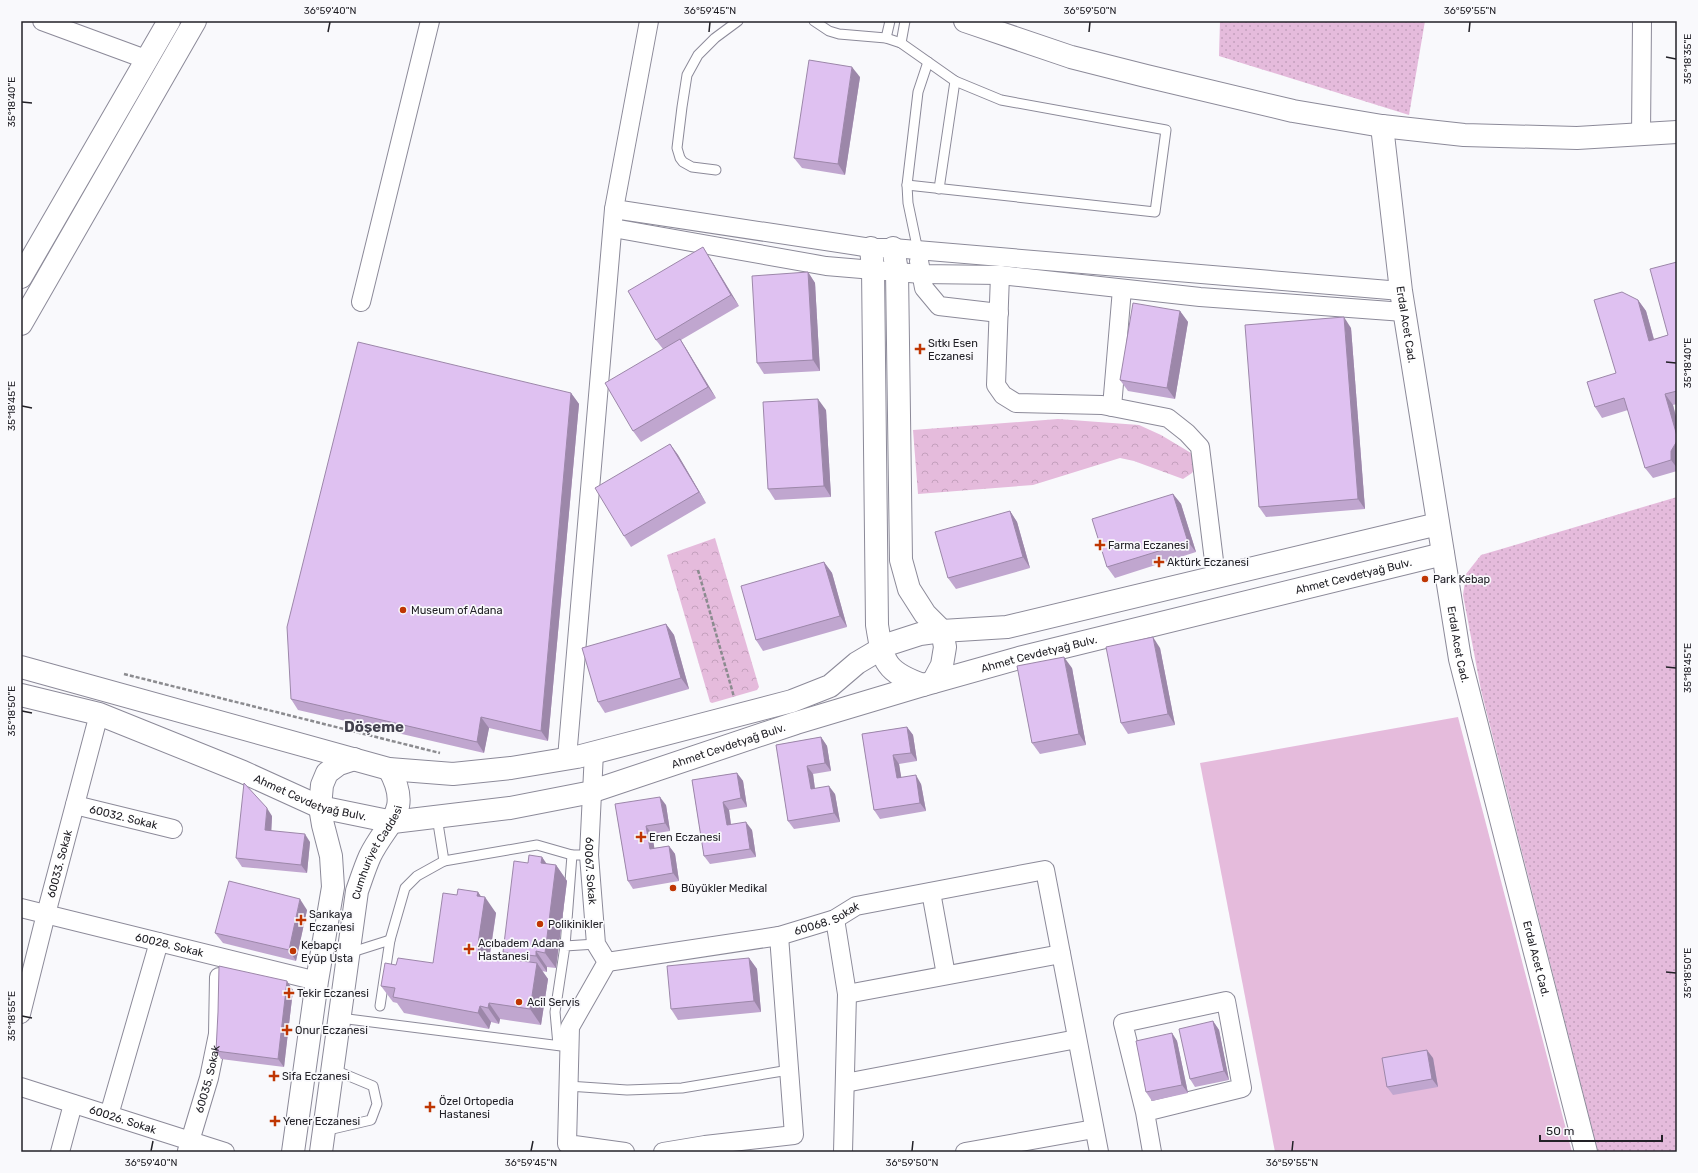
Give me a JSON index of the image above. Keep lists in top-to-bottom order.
{
  "streets": {
    "street": [
      "Erdal Acet Cad.",
      "Ahmet Cevdetyağ Bulv.",
      "60032. Sokak",
      "Cumhuriyet Caddesi",
      "60033. Sokak",
      "60067. Sokak",
      "60068. Sokak",
      "60028. Sokak",
      "60035. Sokak",
      "60026. Sokak"
    ]
  },
  "crossings": [
    ["Erdal Acet Cad.", "Ahmet Cevdetyağ Bulv."],
    ["Ahmet Cevdetyağ Bulv.", "Cumhuriyet Caddesi"],
    ["Ahmet Cevdetyağ Bulv.", "60033. Sokak"],
    ["Ahmet Cevdetyağ Bulv.", "60067. Sokak"],
    ["60032. Sokak", "60033. Sokak"],
    ["60033. Sokak", "60028. Sokak"],
    ["60067. Sokak", "60068. Sokak"],
    ["60028. Sokak", "60035. Sokak"],
    ["60035. Sokak", "60026. Sokak"]
  ],
  "districts": ["Döşeme"],
  "places": {
    "health": [
      "Sıtkı Esen Eczanesi",
      "Farma Eczanesi",
      "Aktürk Eczanesi",
      "Eren Eczanesi",
      "Sarıkaya Eczanesi",
      "Acıbadem Adana Hastanesi",
      "Tekir Eczanesi",
      "Onur Eczanesi",
      "Sifa Eczanesi",
      "Özel Ortopedia Hastanesi",
      "Yener Eczanesi"
    ],
    "other": [
      "Park Kebap",
      "Museum of Adana",
      "Büyükler Medikal",
      "Polikinikler",
      "Kebapçı Eyüp Usta",
      "Acil Servis"
    ]
  },
  "scale_bar": "50 m",
  "coordinates": [
    "36°59'40\"N",
    "36°59'45\"N",
    "36°59'50\"N",
    "36°59'55\"N",
    "35°18'35\"E",
    "35°18'40\"E",
    "35°18'45\"E",
    "35°18'50\"E",
    "35°18'55\"E"
  ]
}
